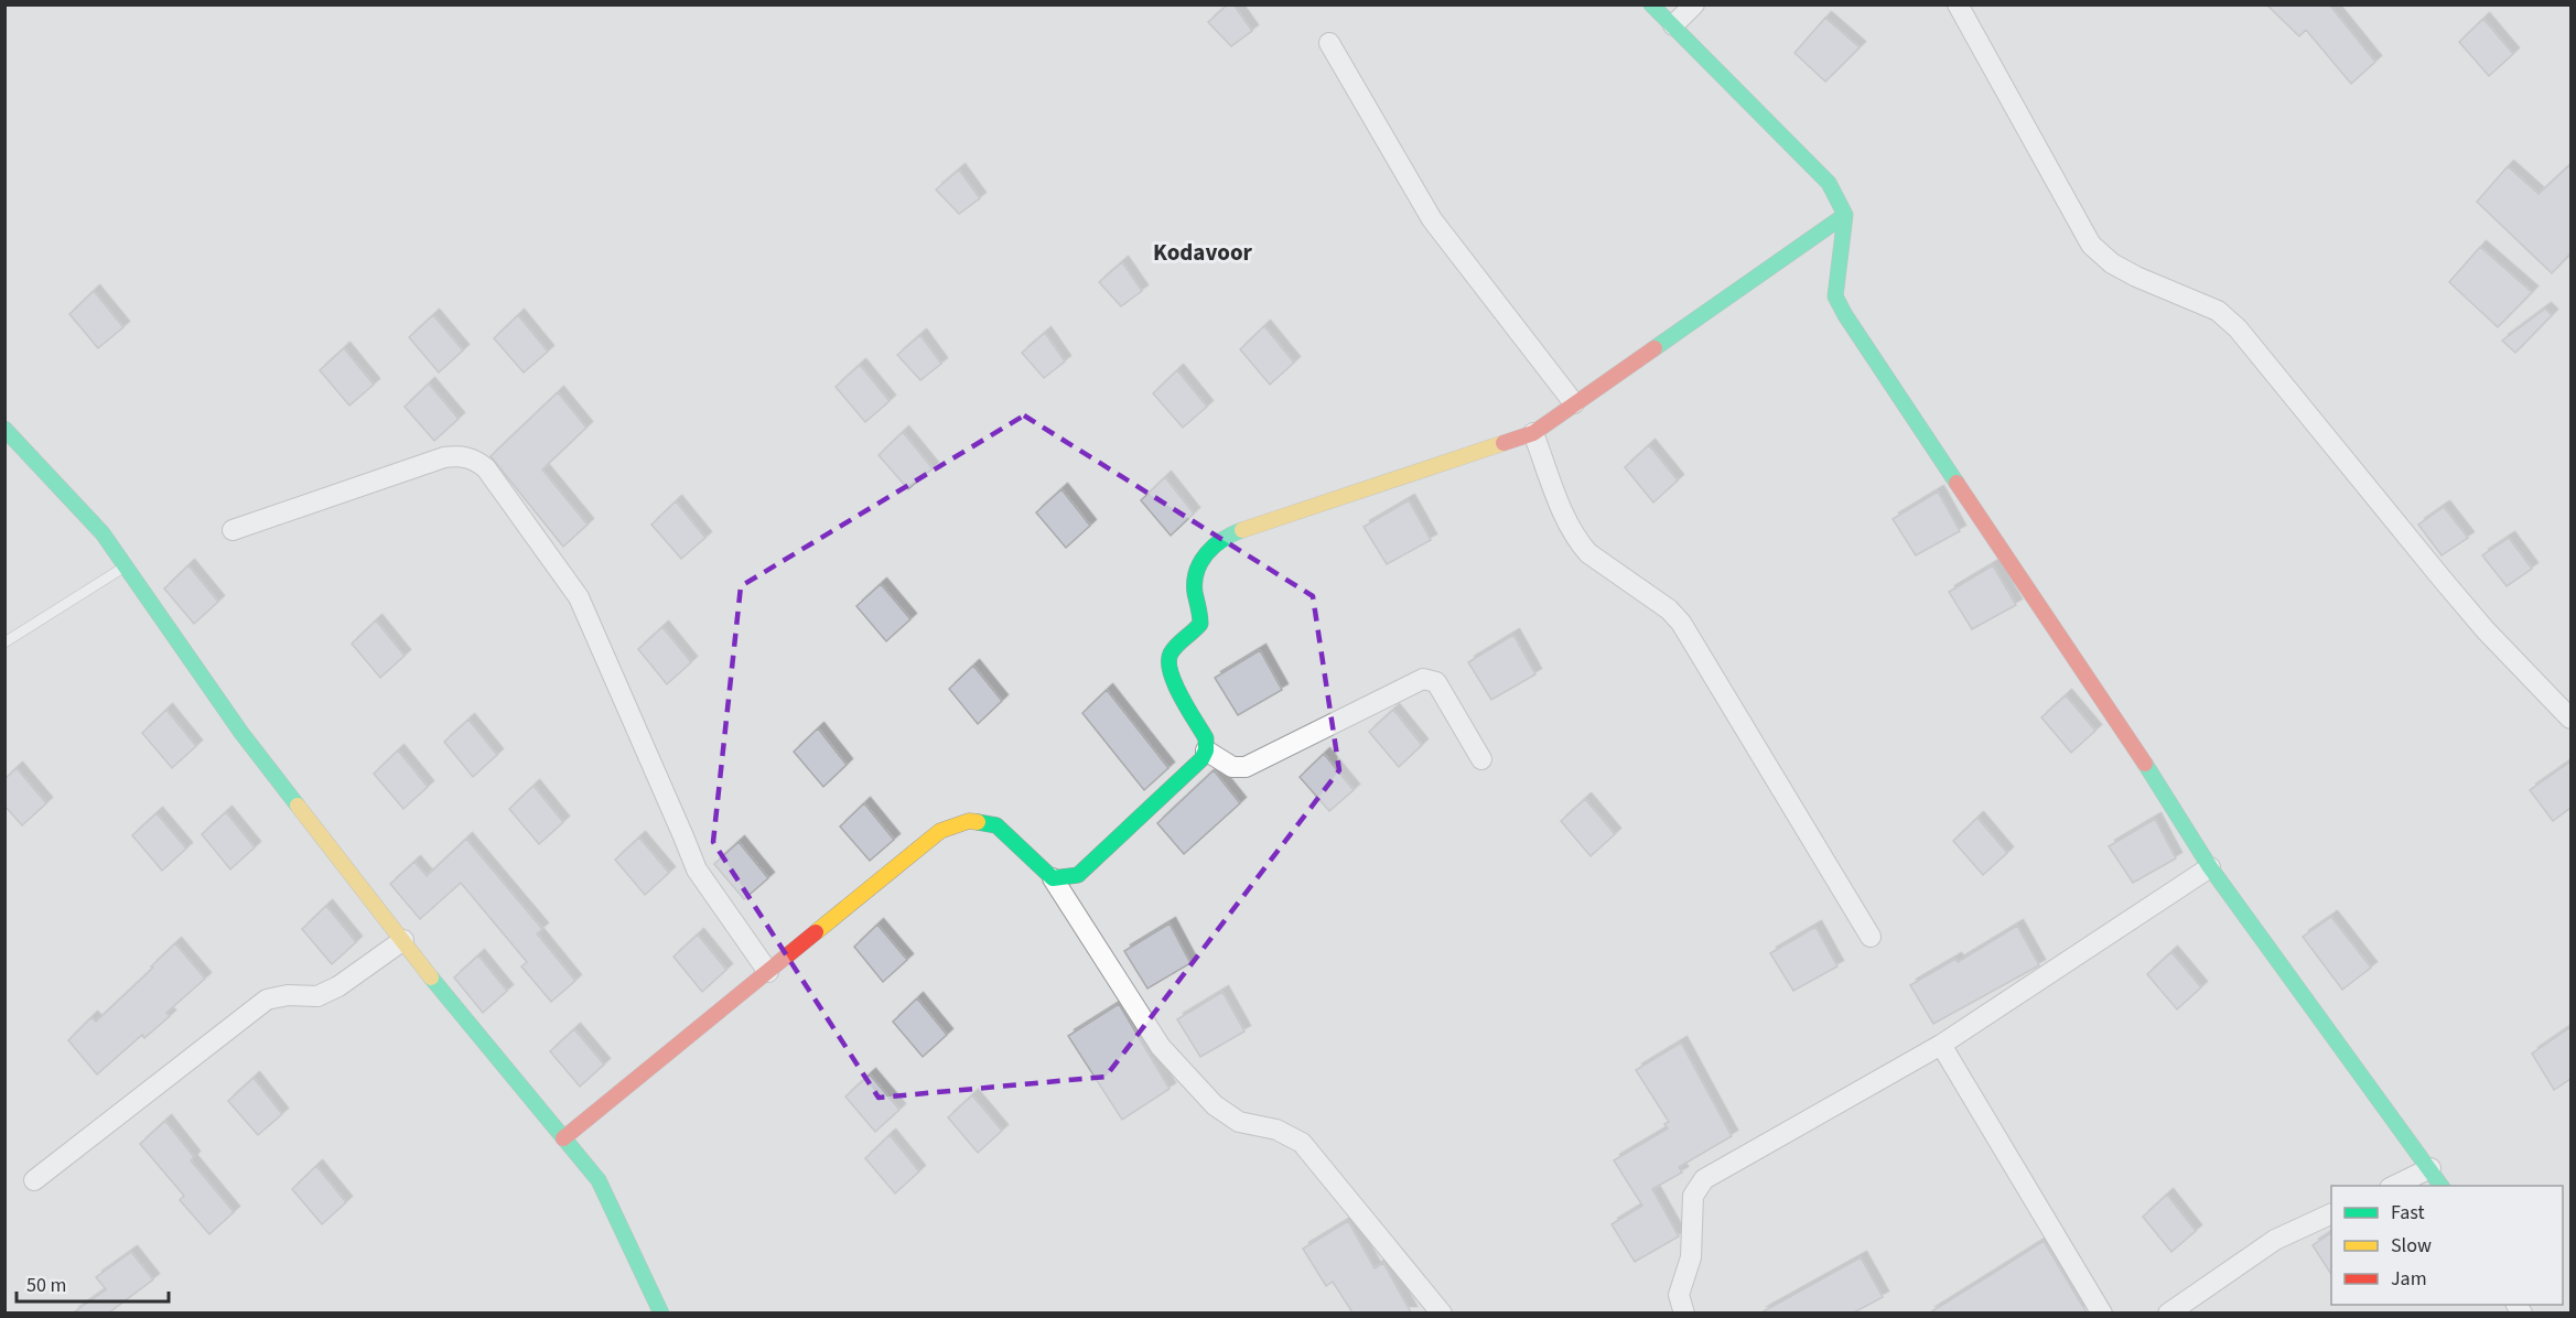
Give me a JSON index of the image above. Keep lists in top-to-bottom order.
{
  "districts": ["Kodavoor"],
  "legend": ["Fast", "Slow", "Jam"],
  "scale_bar": "50 m"
}
